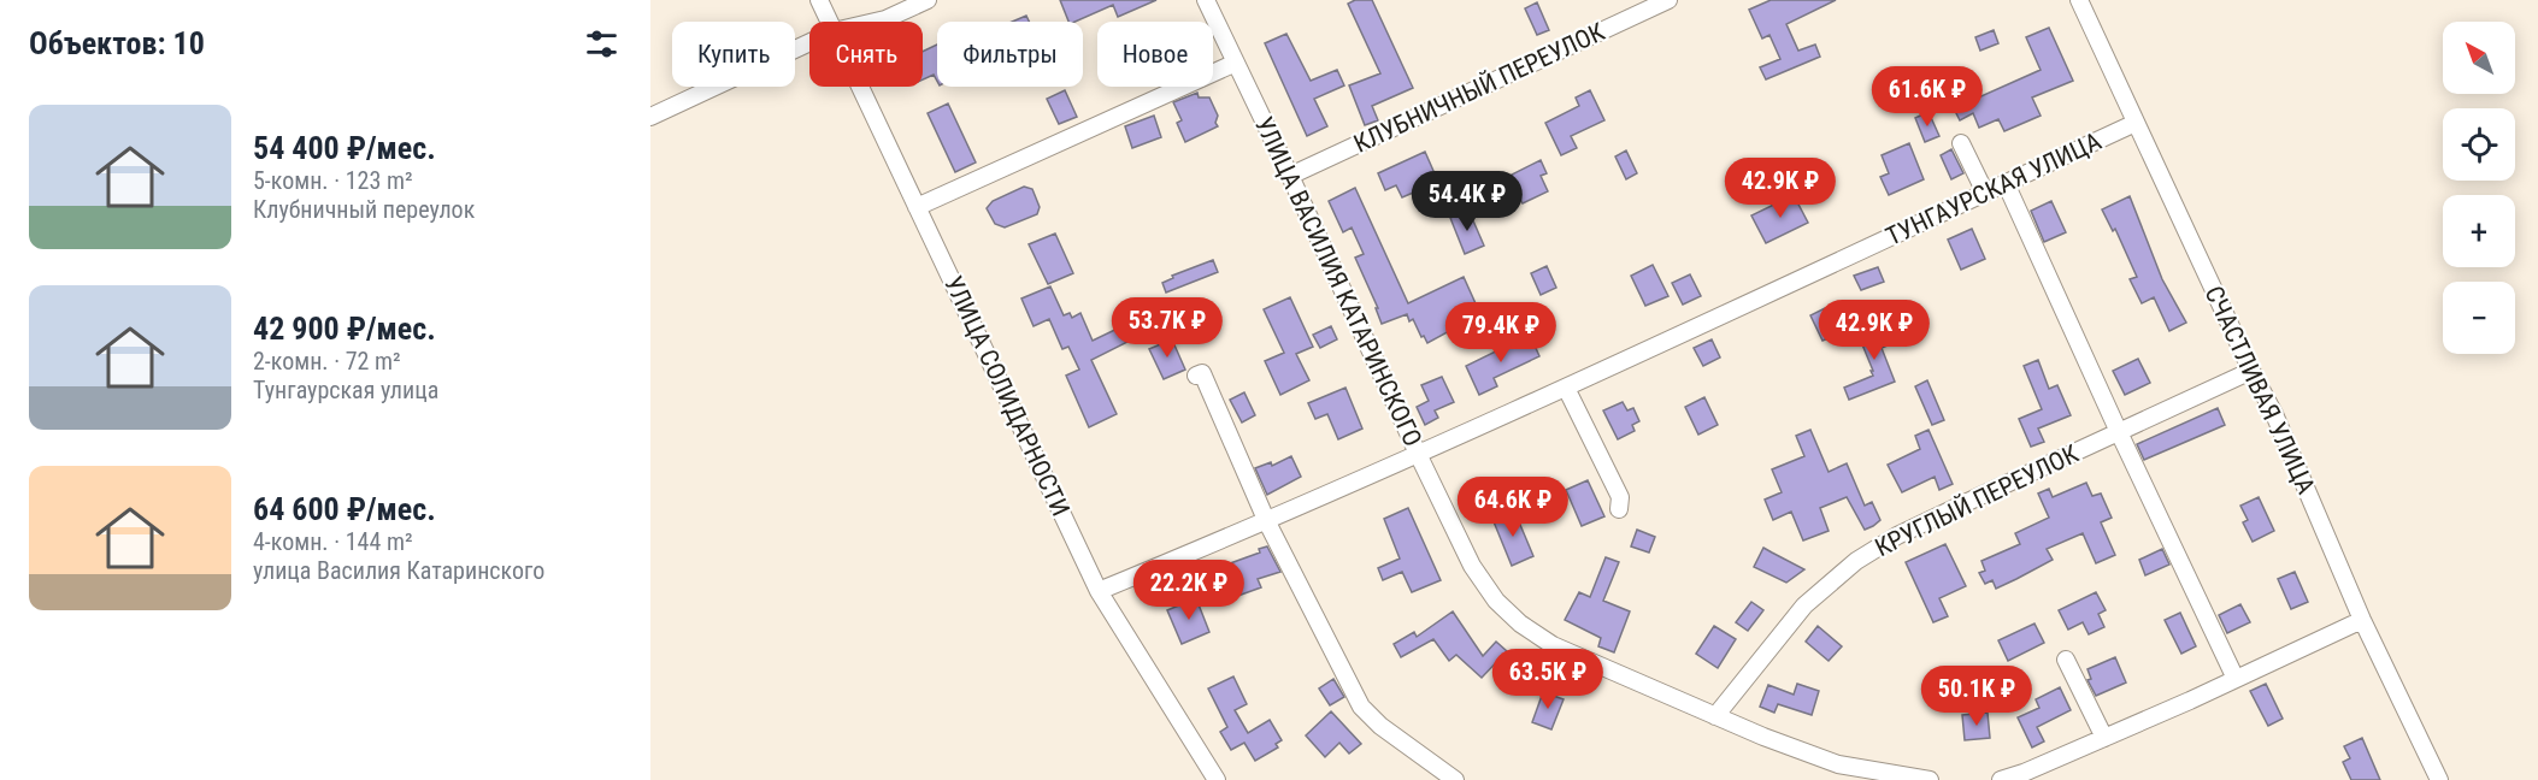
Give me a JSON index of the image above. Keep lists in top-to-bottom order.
{
  "streets": {
    "street": [
      "КЛУБНИЧНЫЙ ПЕРЕУЛОК",
      "ТУНГАУРСКАЯ УЛИЦА",
      "УЛИЦА ВАСИЛИЯ КАТАРИНСКОГО",
      "СЧАСТЛИВАЯ УЛИЦА",
      "УЛИЦА СОЛИДАРНОСТИ",
      "КРУГЛЫЙ ПЕРЕУЛОК"
    ]
  },
  "crossings": [
    ["КЛУБНИЧНЫЙ ПЕРЕУЛОК", "УЛИЦА ВАСИЛИЯ КАТАРИНСКОГО"],
    ["ТУНГАУРСКАЯ УЛИЦА", "УЛИЦА ВАСИЛИЯ КАТАРИНСКОГО"],
    ["ТУНГАУРСКАЯ УЛИЦА", "СЧАСТЛИВАЯ УЛИЦА"],
    ["ТУНГАУРСКАЯ УЛИЦА", "УЛИЦА СОЛИДАРНОСТИ"],
    ["УЛИЦА ВАСИЛИЯ КАТАРИНСКОГО", "КРУГЛЫЙ ПЕРЕУЛОК"],
    ["СЧАСТЛИВАЯ УЛИЦА", "КРУГЛЫЙ ПЕРЕУЛОК"]
  ],
  "north": "top left",
  "page": {
    "heading": "Объектов: 10",
    "map_buttons": ["+", "−"],
    "chip": [
      "Купить",
      "Снять",
      "Фильтры",
      "Новое"
    ],
    "price": [
      "61.6K ₽",
      "42.9K ₽",
      "54.4K ₽",
      "53.7K ₽",
      "42.9K ₽",
      "79.4K ₽",
      "64.6K ₽",
      "22.2K ₽",
      "63.5K ₽",
      "50.1K ₽"
    ],
    "list": [
      {
        "name": "54 400 ₽/мес.",
        "note": "5-комн. · 123 m² · Клубничный переулок"
      },
      {
        "name": "42 900 ₽/мес.",
        "note": "2-комн. · 72 m² · Тунгаурская улица"
      },
      {
        "name": "64 600 ₽/мес.",
        "note": "4-комн. · 144 m² · улица Василия Катаринского"
      }
    ]
  }
}
